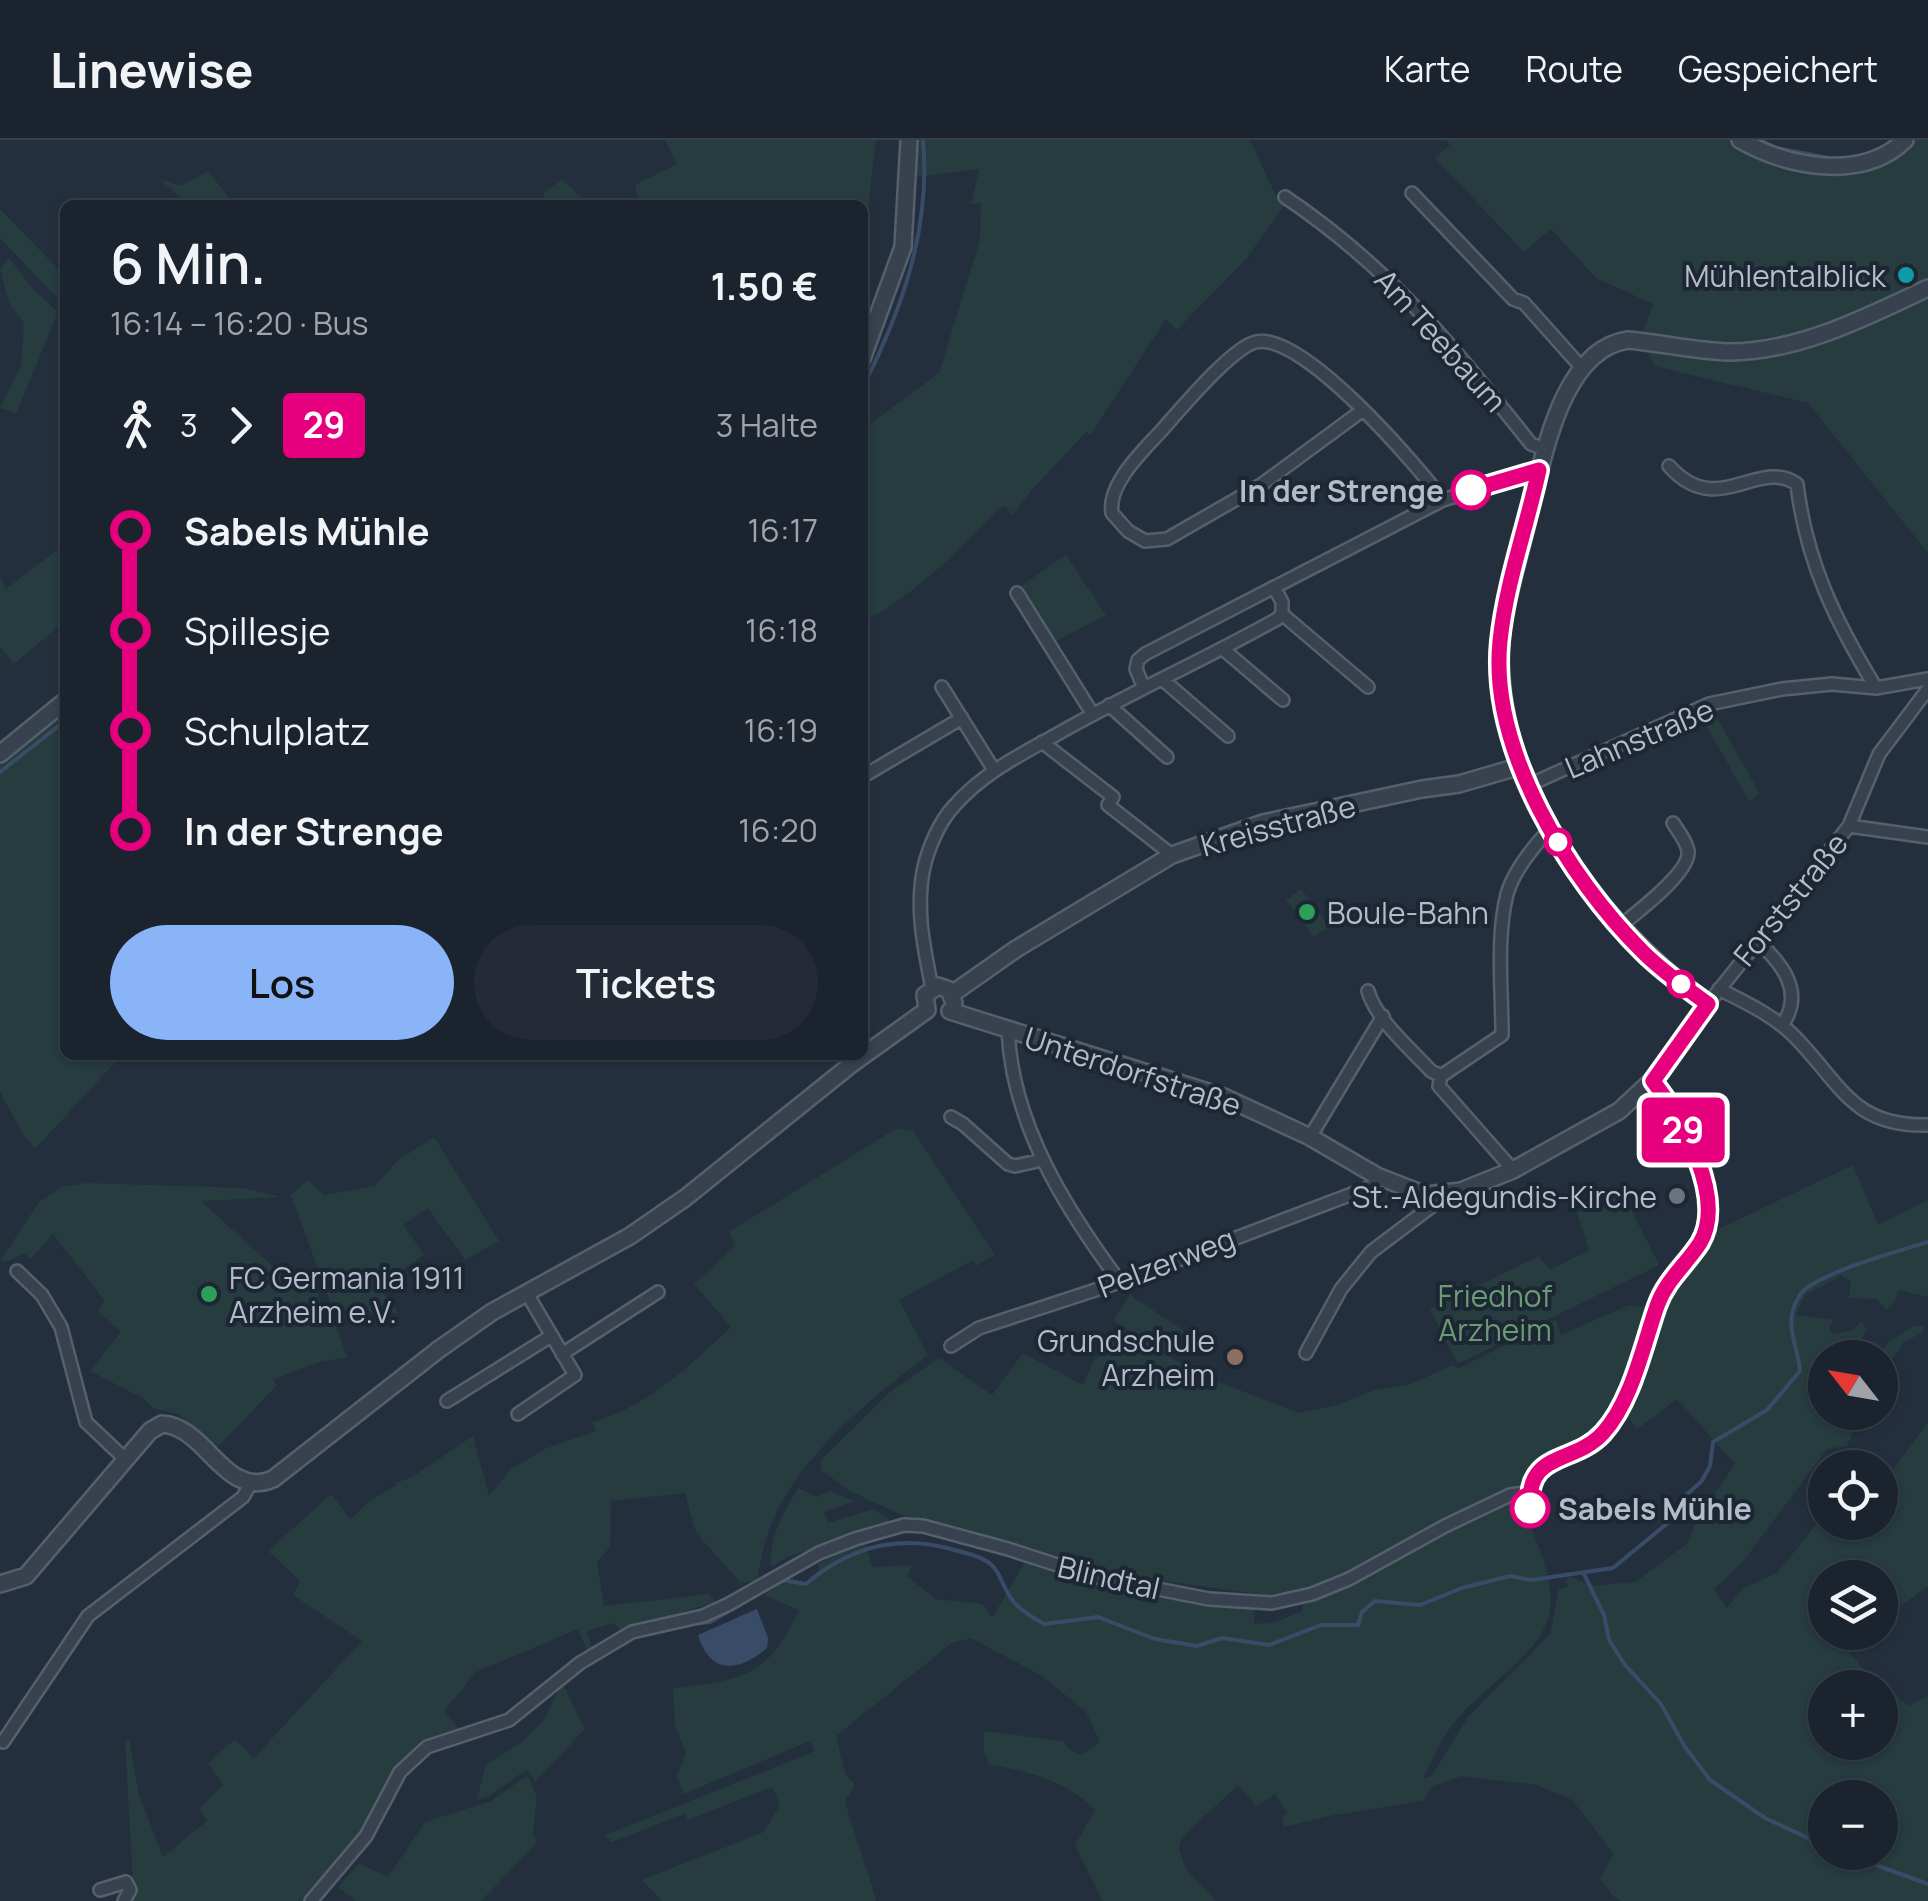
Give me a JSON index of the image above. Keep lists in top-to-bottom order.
{
  "streets": {
    "street": [
      "Am Teebaum",
      "Lahnstraße",
      "Kreisstraße",
      "Forststraße",
      "Unterdorfstraße",
      "Pelzerweg",
      "Blindtal"
    ]
  },
  "crossings": [
    ["Kreisstraße", "Unterdorfstraße"],
    ["Unterdorfstraße", "Pelzerweg"]
  ],
  "parks": ["Friedhof Arzheim"],
  "places": [
    "Mühlentalblick",
    "In der Strenge",
    "Boule-Bahn",
    "St.-Aldegundis-Kirche",
    "FC Germania 1911 Arzheim e.V.",
    "Grundschule Arzheim",
    "Sabels Mühle"
  ],
  "lines": ["bus line 29"],
  "north": "top left",
  "page": {
    "header": "Linewise",
    "nav": ["Karte", "Route", "Gespeichert"],
    "on_map": "29",
    "heading": ["6 Min.", "16:14 – 16:20 · Bus", "1.50 €"],
    "legs": ["3", "29", "3 Halte"],
    "list": [
      {
        "name": "Sabels Mühle",
        "value": "16:17"
      },
      {
        "name": "Spillesje",
        "value": "16:18"
      },
      {
        "name": "Schulplatz",
        "value": "16:19"
      },
      {
        "name": "In der Strenge",
        "value": "16:20"
      }
    ],
    "buttons": ["Los", "Tickets"],
    "map_buttons": ["+", "−"]
  }
}
